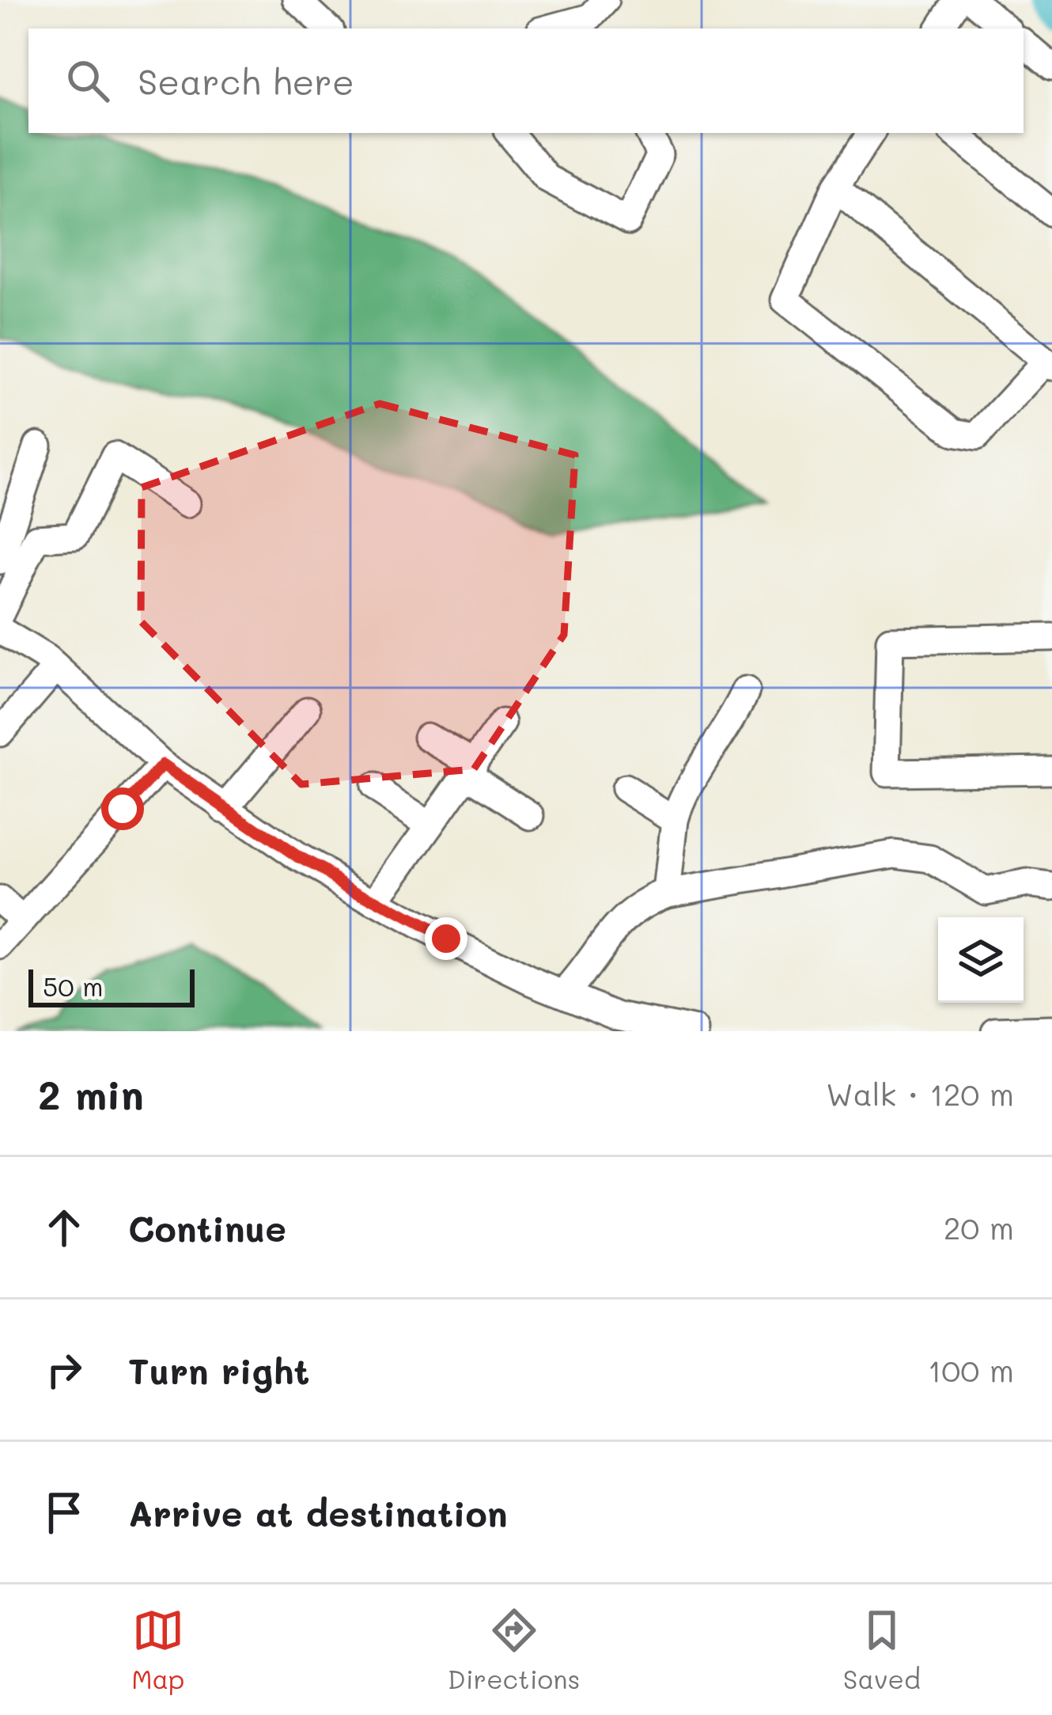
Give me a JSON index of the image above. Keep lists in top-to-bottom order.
{
  "scale_bar": "50 m",
  "page": {
    "search": "Search here",
    "scale": "50 m",
    "heading": ["2 min", "Walk · 120 m"],
    "list": [
      ["Continue", "20 m"],
      ["Turn right", "100 m"],
      "Arrive at destination"
    ],
    "nav": ["Map", "Directions", "Saved"]
  }
}
